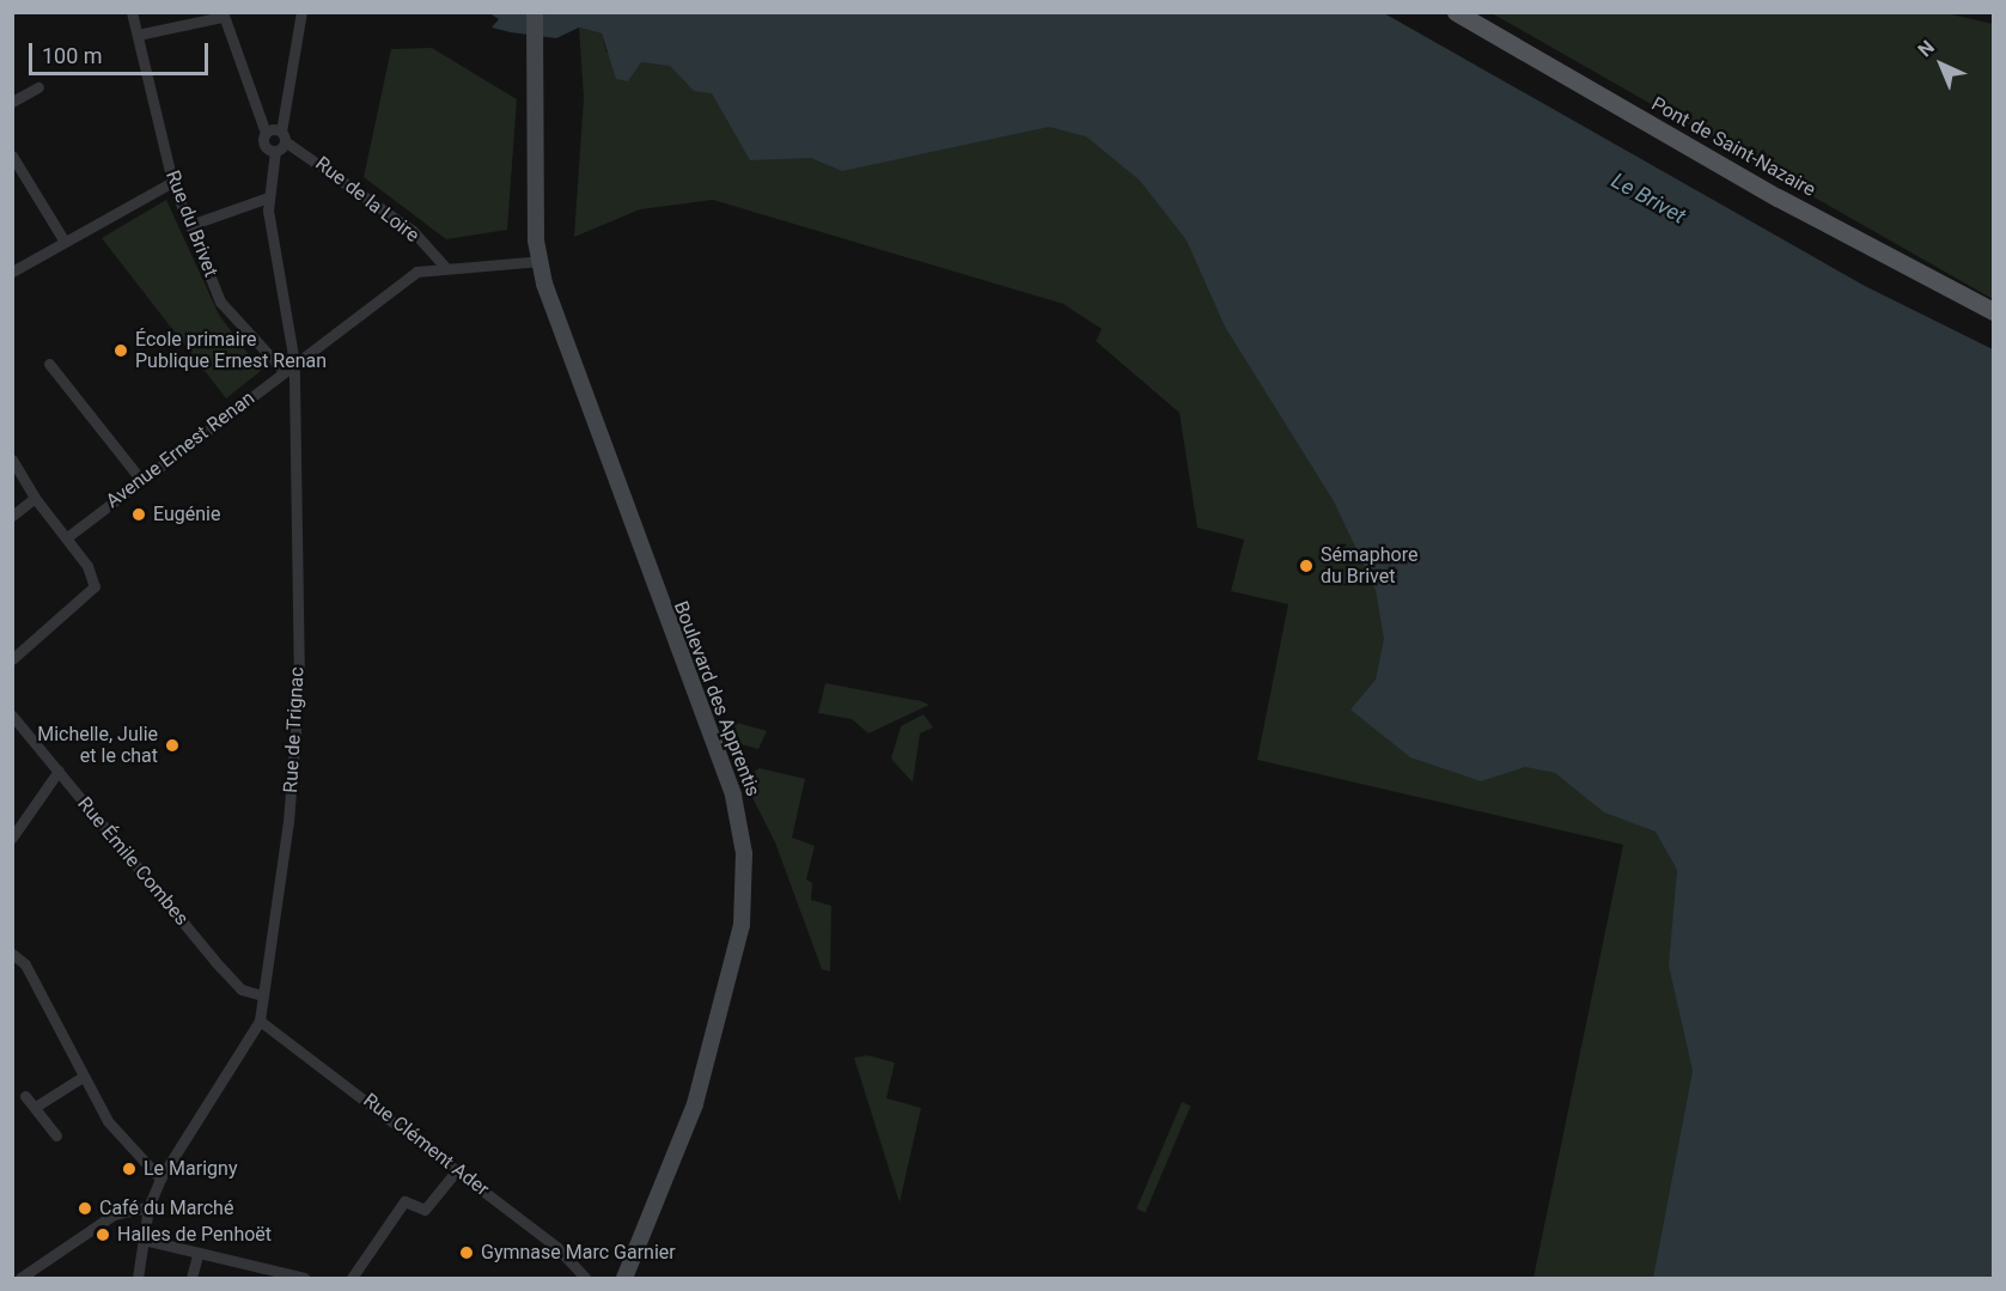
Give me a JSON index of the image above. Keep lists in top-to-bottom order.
{
  "streets": {
    "main road": ["Pont de Saint-Nazaire", "Boulevard des Apprentis"],
    "street": [
      "Rue de la Loire",
      "Rue du Brivet",
      "Avenue Ernest Renan",
      "Rue de Trignac",
      "Rue Émile Combes",
      "Rue Clément Ader"
    ]
  },
  "crossings": [
    ["Rue de la Loire", "Avenue Ernest Renan"],
    ["Rue du Brivet", "Avenue Ernest Renan"],
    ["Avenue Ernest Renan", "Boulevard des Apprentis"],
    ["Avenue Ernest Renan", "Rue de Trignac"],
    ["Rue de Trignac", "Rue Émile Combes"],
    ["Rue de Trignac", "Rue Clément Ader"]
  ],
  "water": ["Le Brivet"],
  "places": [
    "École primaire Publique Ernest Renan",
    "Eugénie",
    "Sémaphore du Brivet",
    "Michelle, Julie et le chat",
    "Le Marigny",
    "Café du Marché",
    "Halles de Penhoët",
    "Gymnase Marc Garnier"
  ],
  "scale_bar": "100 m",
  "north": "top left"
}
